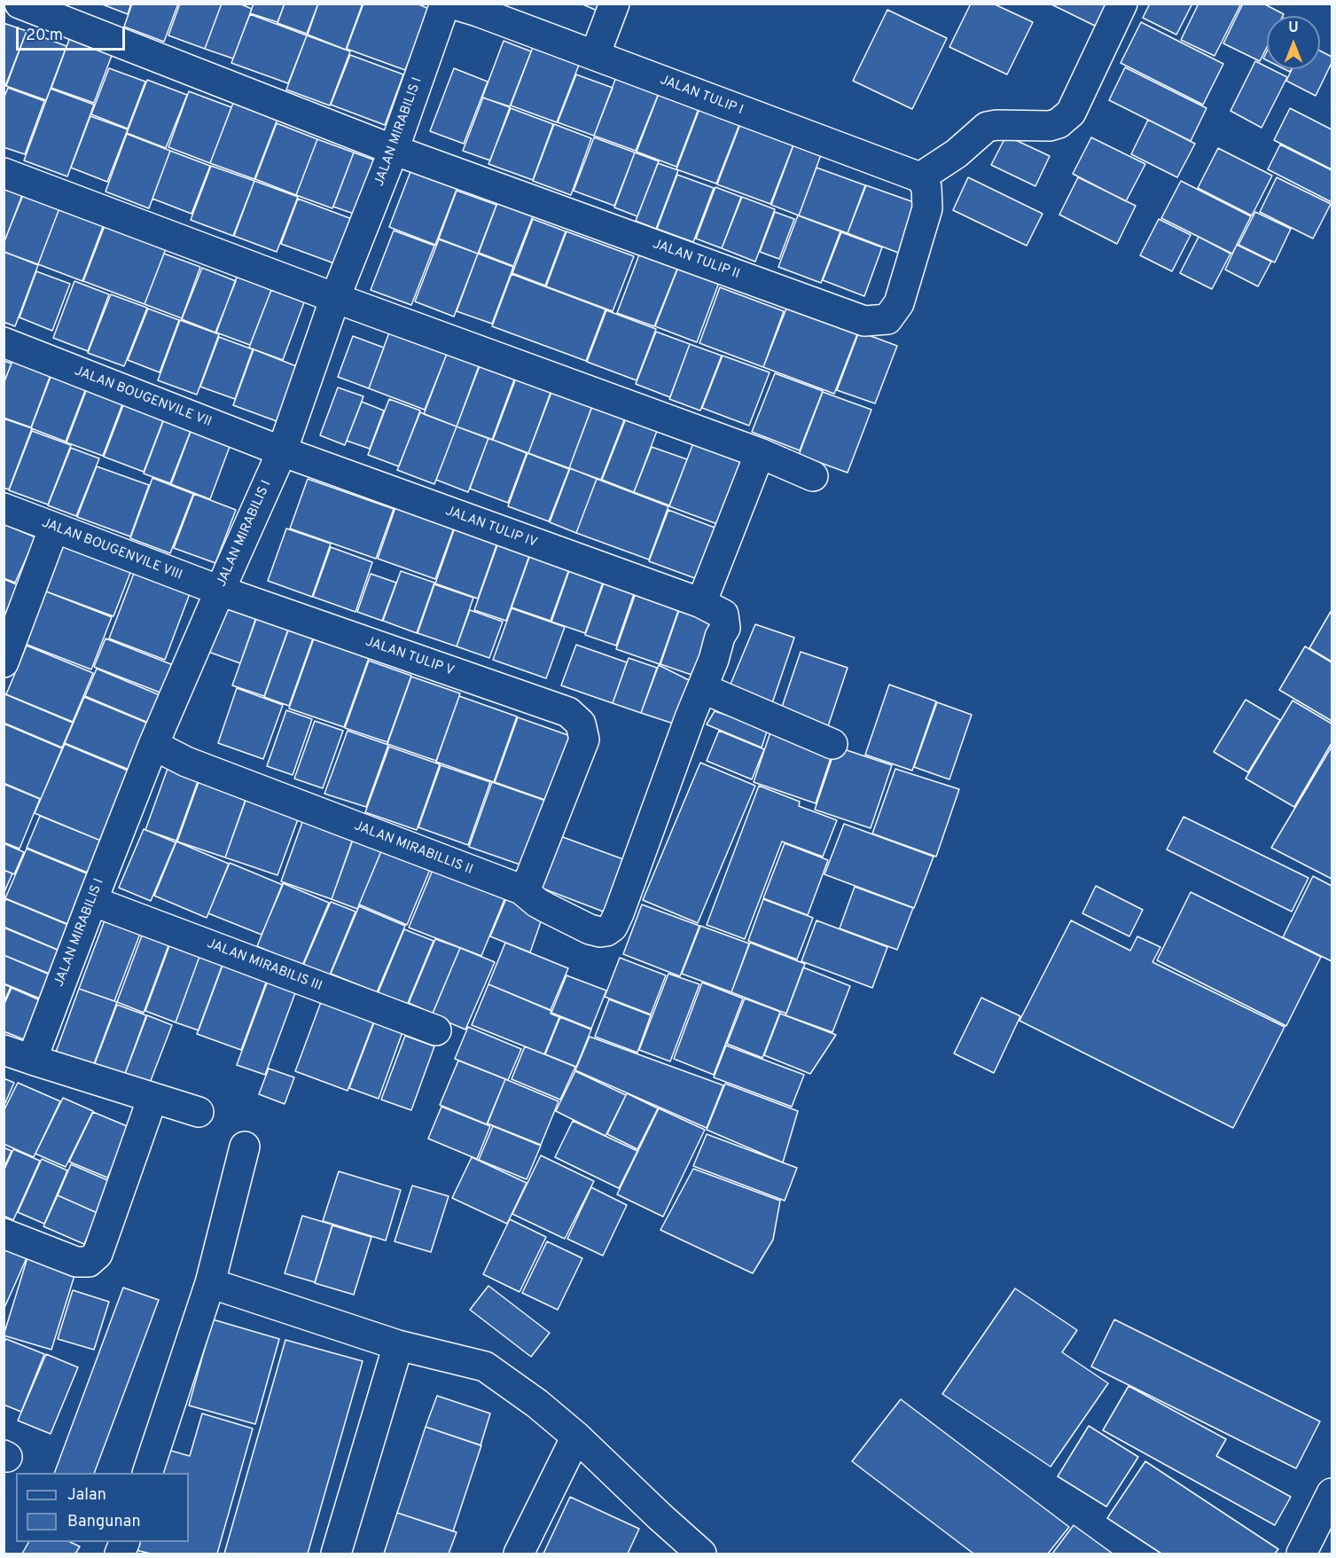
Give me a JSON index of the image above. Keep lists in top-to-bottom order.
{
  "streets": {
    "street": [
      "JALAN TULIP I",
      "JALAN MIRABILIS I",
      "JALAN TULIP II",
      "JALAN BOUGENVILE VII",
      "JALAN TULIP IV",
      "JALAN BOUGENVILE VIII",
      "JALAN TULIP V",
      "JALAN MIRABILLIS II",
      "JALAN MIRABILIS III"
    ]
  },
  "crossings": [
    ["JALAN TULIP I", "JALAN TULIP II"],
    ["JALAN MIRABILIS I", "JALAN TULIP II"],
    ["JALAN MIRABILIS I", "JALAN BOUGENVILE VII"],
    ["JALAN MIRABILIS I", "JALAN TULIP IV"],
    ["JALAN MIRABILIS I", "JALAN BOUGENVILE VIII"],
    ["JALAN MIRABILIS I", "JALAN TULIP V"],
    ["JALAN MIRABILIS I", "JALAN MIRABILLIS II"],
    ["JALAN MIRABILIS I", "JALAN MIRABILIS III"],
    ["JALAN BOUGENVILE VII", "JALAN TULIP IV"],
    ["JALAN TULIP IV", "JALAN MIRABILLIS II"],
    ["JALAN BOUGENVILE VIII", "JALAN TULIP V"],
    ["JALAN TULIP V", "JALAN MIRABILLIS II"]
  ],
  "legend": ["Jalan", "Bangunan"],
  "scale_bar": "20 m",
  "north": "top"
}
